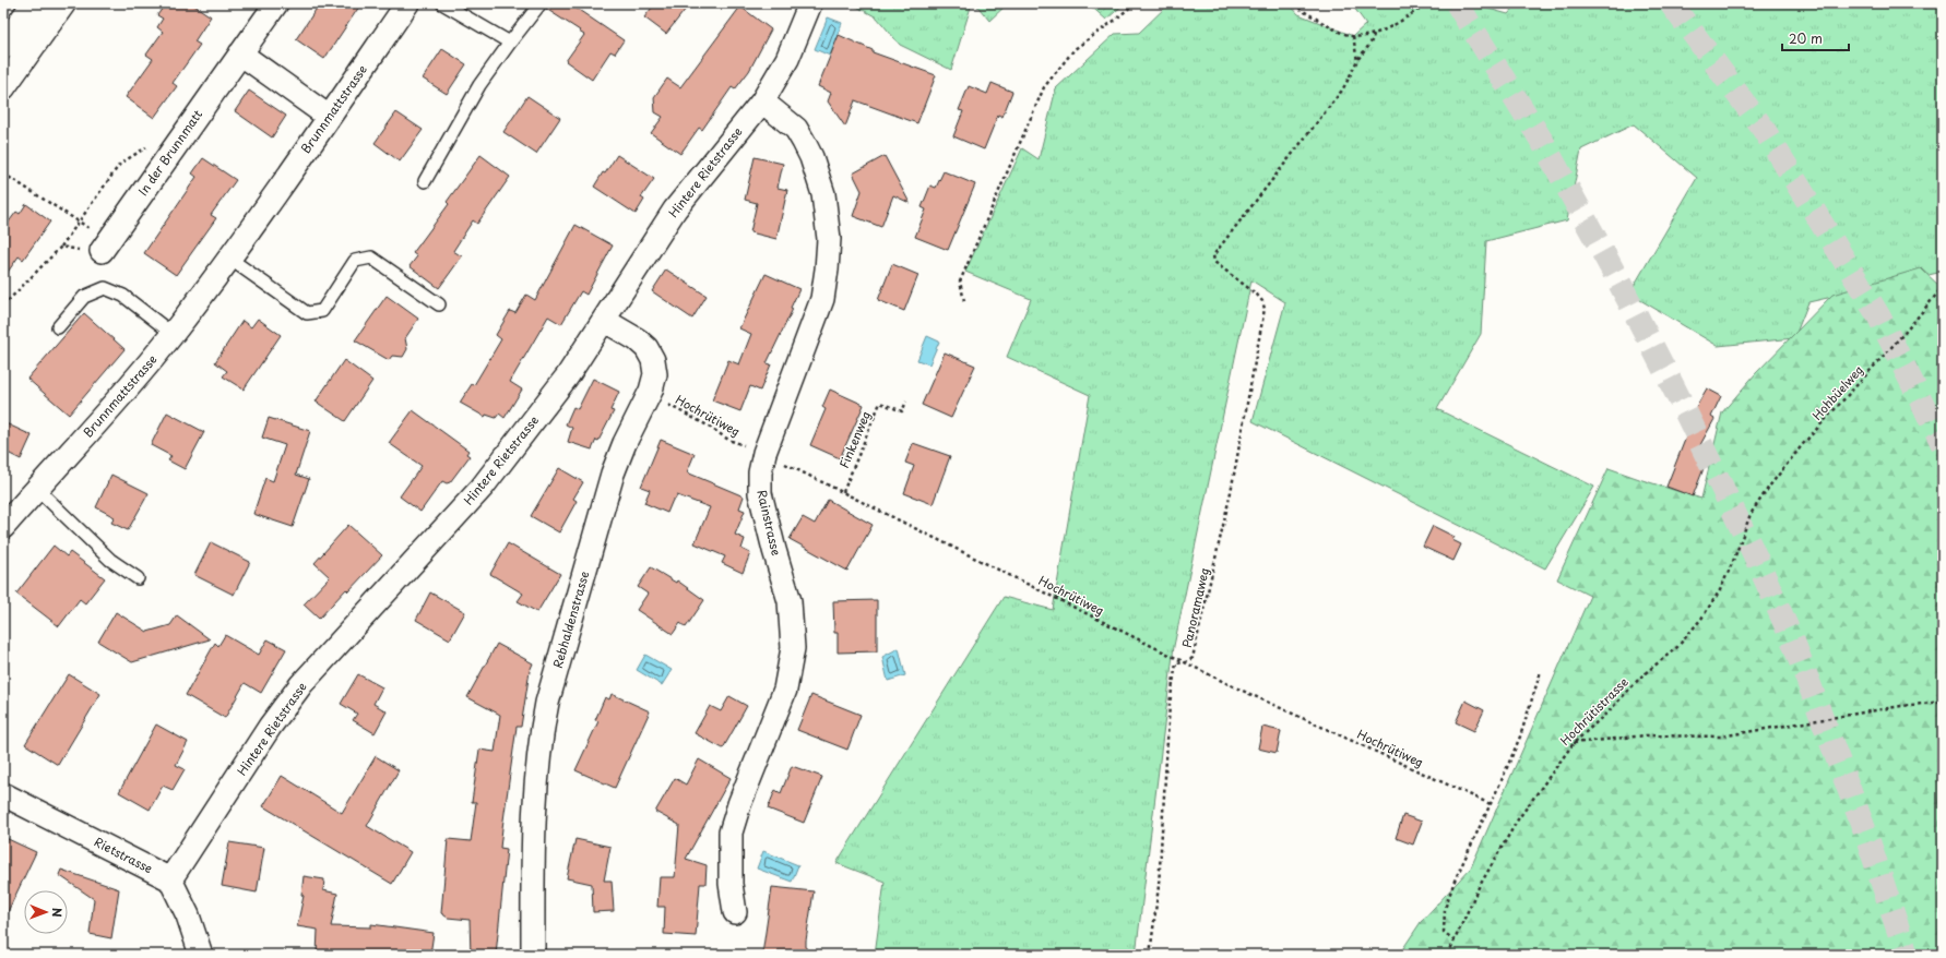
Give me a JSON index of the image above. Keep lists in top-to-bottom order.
{
  "streets": {
    "street": [
      "Brunnmattstrasse",
      "In der Brunnmatt",
      "Hintere Rietstrasse",
      "Rainstrasse",
      "Rebhaldenstrasse",
      "Rietstrasse"
    ],
    "path": [
      "Hohbüelweg",
      "Hochrütiweg",
      "Finkenweg",
      "Panoramaweg",
      "Hochrütistrasse"
    ]
  },
  "crossings": [
    ["Hintere Rietstrasse", "Rainstrasse"],
    ["Hintere Rietstrasse", "Rebhaldenstrasse"],
    ["Hintere Rietstrasse", "Rietstrasse"],
    ["Hohbüelweg", "Hochrütistrasse"],
    ["Hochrütiweg", "Finkenweg"],
    ["Hochrütiweg", "Rainstrasse"],
    ["Hochrütiweg", "Panoramaweg"],
    ["Hochrütiweg", "Rebhaldenstrasse"]
  ],
  "scale_bar": "20 m",
  "north": "right"
}
